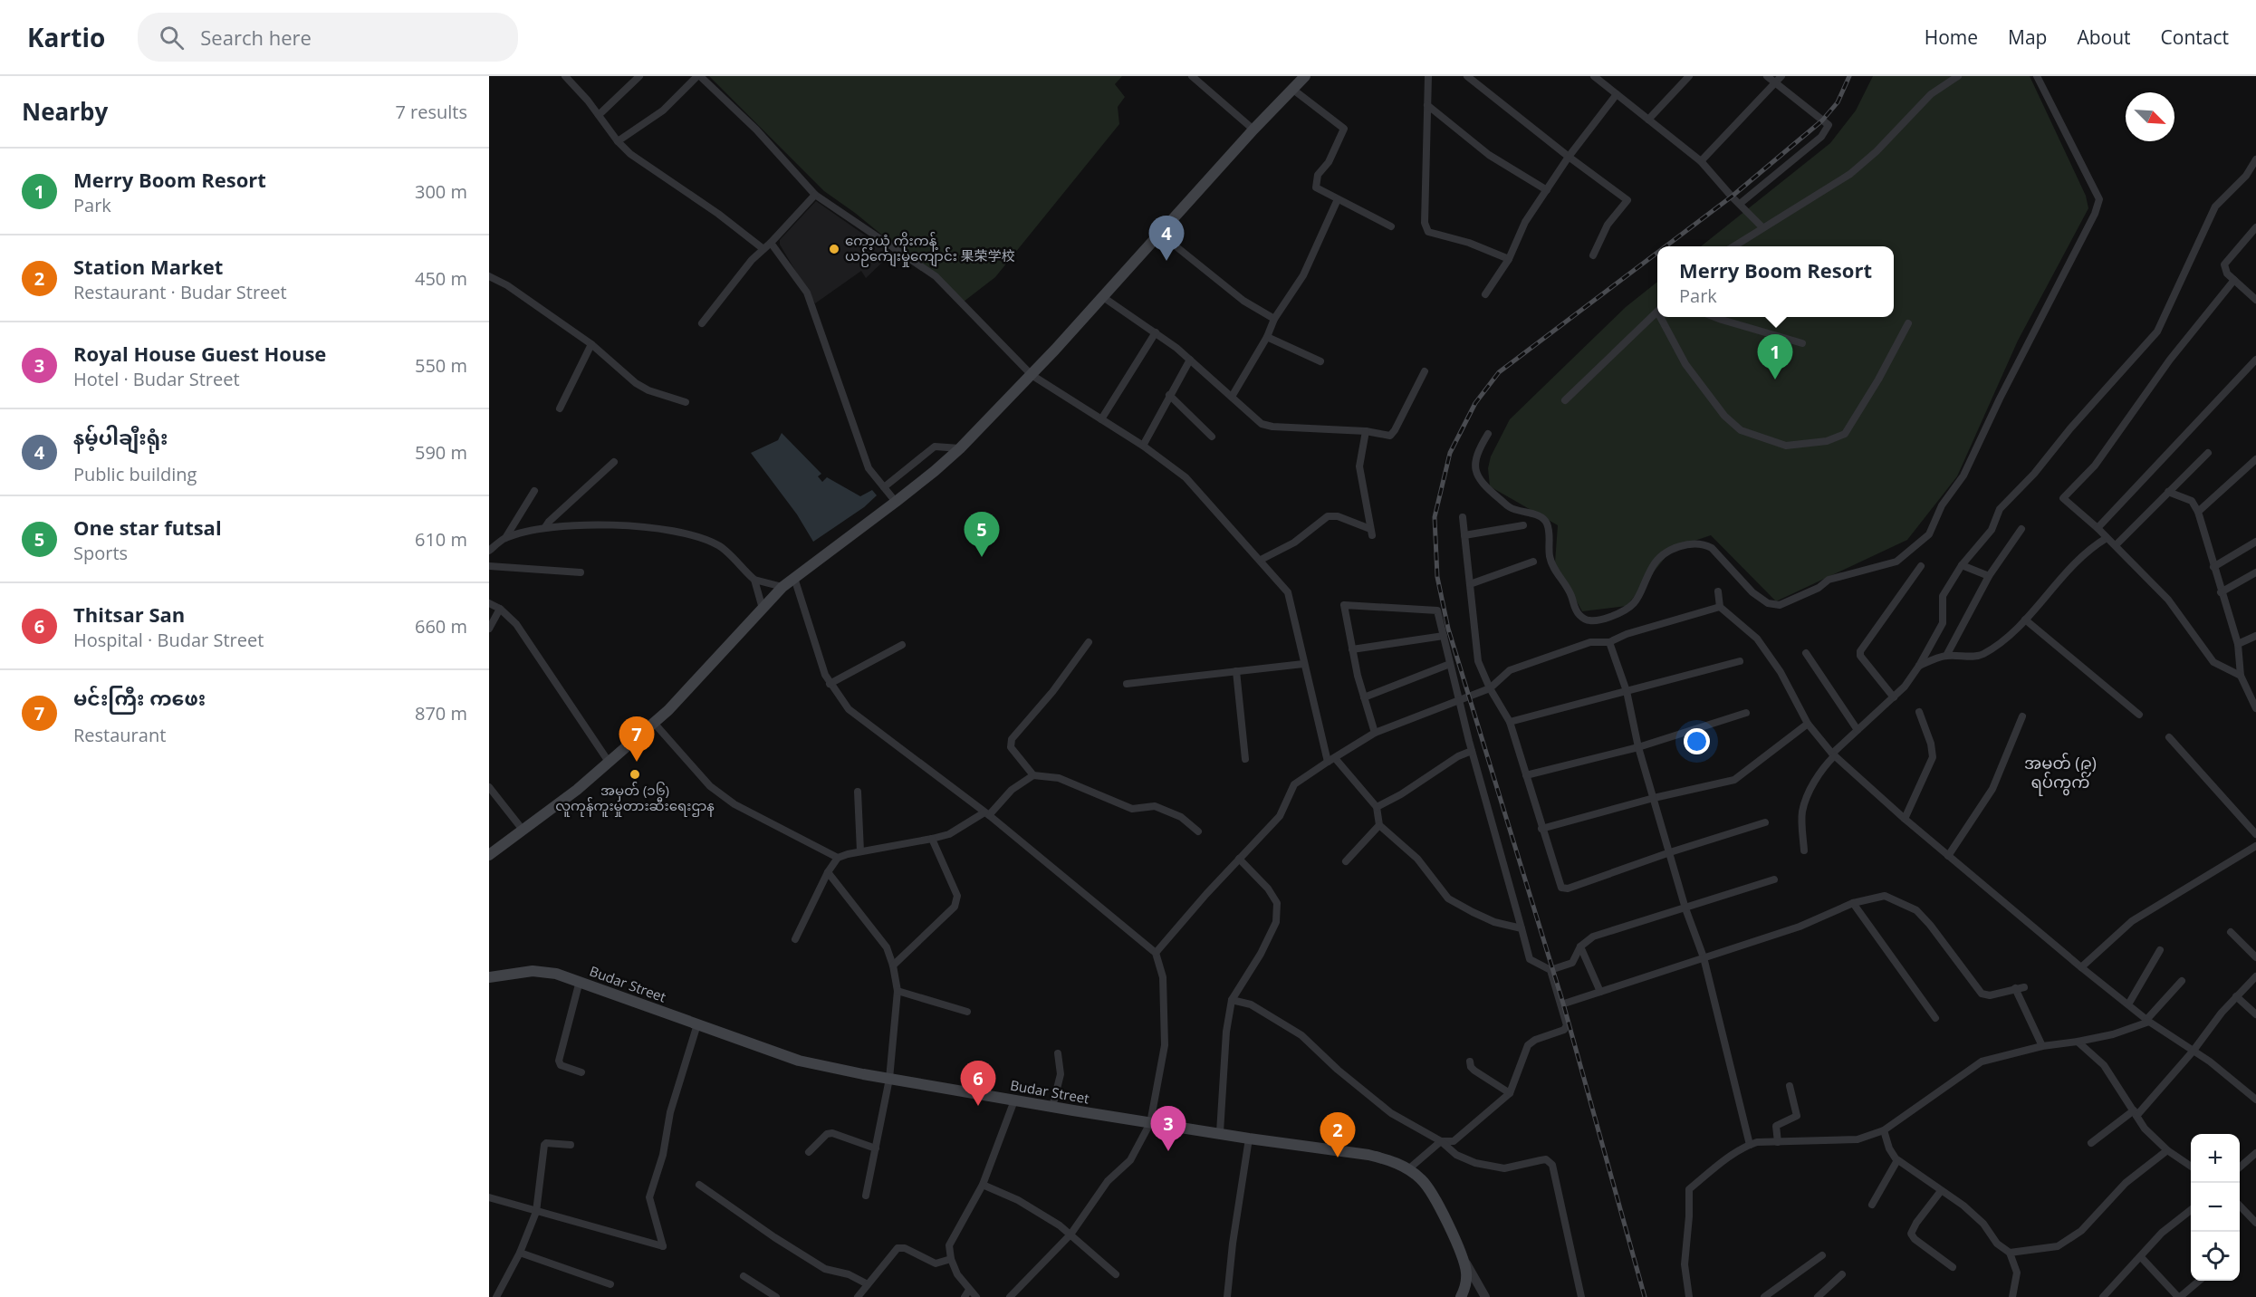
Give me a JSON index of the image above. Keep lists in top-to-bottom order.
{
  "streets": {
    "main road": ["Budar Street"]
  },
  "districts": ["အမှတ် (၉) ရပ်ကွက်"],
  "places": ["ကော့ယုံ ကိုးကန့် ယဉ်ကျေးမှုကျောင်း 果荣学校", "အမှတ် (၁၆) လူကုန်ကူးမှုတားဆီးရေးဌာန"],
  "north": "bottom right",
  "page": {
    "header": "Kartio",
    "search": "Search here",
    "nav": [
      "Home",
      "Map",
      "About",
      "Contact"
    ],
    "heading": ["Nearby", "7 results"],
    "list": [
      {
        "mark": "1",
        "name": "Merry Boom Resort",
        "note": "Park",
        "value": "300 m"
      },
      {
        "mark": "2",
        "name": "Station Market",
        "note": "Restaurant · Budar Street",
        "value": "450 m"
      },
      {
        "mark": "3",
        "name": "Royal House Guest House",
        "note": "Hotel · Budar Street",
        "value": "550 m"
      },
      {
        "mark": "4",
        "name": "နမ့်ပါချီးရုံး",
        "note": "Public building",
        "value": "590 m"
      },
      {
        "mark": "5",
        "name": "One star futsal",
        "note": "Sports",
        "value": "610 m"
      },
      {
        "mark": "6",
        "name": "Thitsar San",
        "note": "Hospital · Budar Street",
        "value": "660 m"
      },
      {
        "mark": "7",
        "name": "မင်းကြီး ကဖေး",
        "note": "Restaurant",
        "value": "870 m"
      }
    ],
    "pins": [
      "4",
      "1",
      "5",
      "7",
      "6",
      "3",
      "2"
    ],
    "popup": ["Merry Boom Resort", "Park"],
    "map_buttons": ["+", "−"]
  }
}
